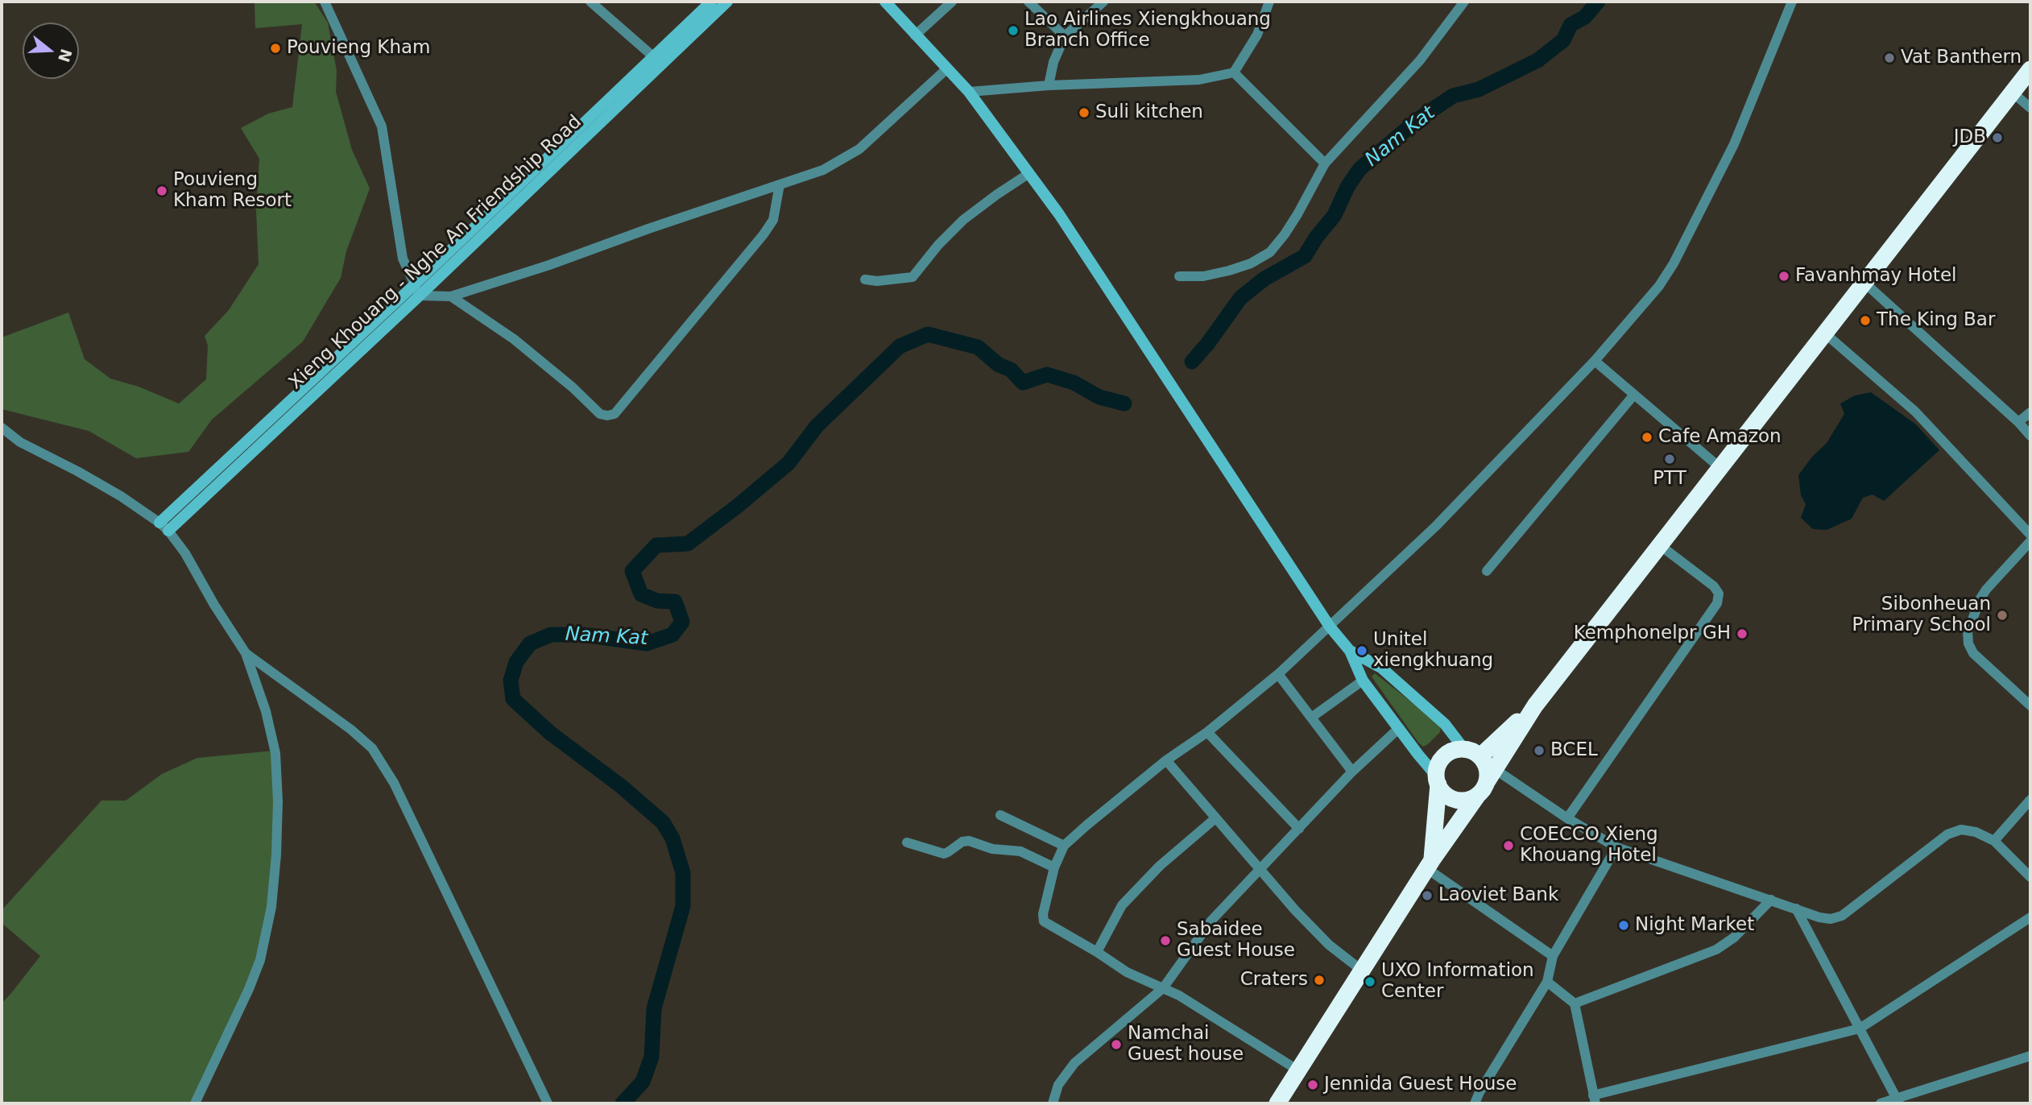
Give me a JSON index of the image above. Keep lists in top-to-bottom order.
{
  "streets": {
    "street": ["Xieng Khouang - Nghe An Friendship Road"]
  },
  "water": ["Nam Kat"],
  "places": [
    "Lao Airlines Xiengkhouang Branch Office",
    "Pouvieng Kham",
    "Vat Banthern",
    "Suli kitchen",
    "JDB",
    "Pouvieng Kham Resort",
    "Favanhmay Hotel",
    "The King Bar",
    "Cafe Amazon",
    "PTT",
    "Sibonheuan Primary School",
    "Kemphonelpr GH",
    "Unitel xiengkhuang",
    "BCEL",
    "COECCO Xieng Khouang Hotel",
    "Laoviet Bank",
    "Night Market",
    "Sabaidee Guest House",
    "Craters",
    "UXO Information Center",
    "Namchai Guest house",
    "Jennida Guest House"
  ],
  "north": "right"
}
